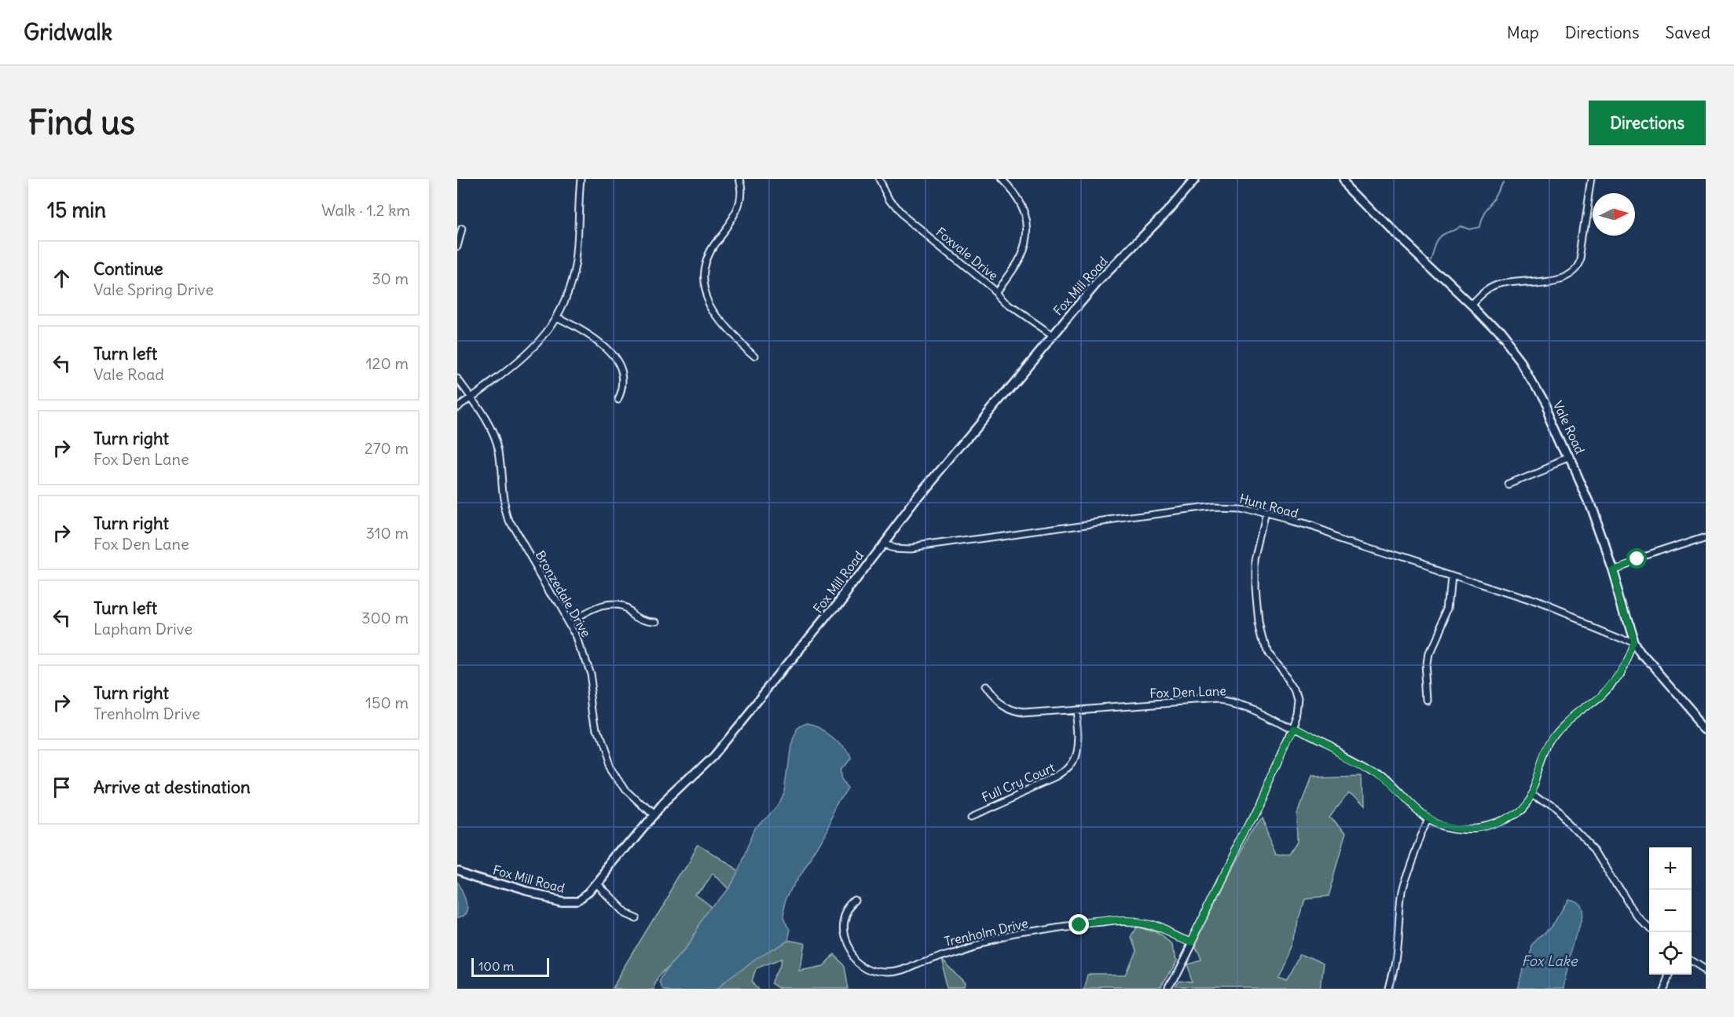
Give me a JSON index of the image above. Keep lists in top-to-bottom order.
{
  "streets": {
    "main road": ["Fox Mill Road", "Vale Road"],
    "street": [
      "Foxvale Drive",
      "Hunt Road",
      "Bronzedale Drive",
      "Fox Den Lane",
      "Full Cry Court",
      "Trenholm Drive"
    ]
  },
  "crossings": [
    ["Foxvale Drive", "Fox Mill Road"],
    ["Fox Mill Road", "Hunt Road"],
    ["Fox Mill Road", "Bronzedale Drive"],
    ["Vale Road", "Hunt Road"],
    ["Vale Road", "Fox Den Lane"],
    ["Hunt Road", "Fox Den Lane"],
    ["Fox Den Lane", "Full Cry Court"]
  ],
  "water": ["Fox Lake"],
  "scale_bar": "100 m",
  "north": "right",
  "page": {
    "header": "Gridwalk",
    "nav": ["Map", "Directions", "Saved"],
    "buttons": "Directions",
    "title": "Find us",
    "heading": ["15 min", "Walk · 1.2 km"],
    "list": [
      ["Continue", "Vale Spring Drive", "30 m"],
      ["Turn left", "Vale Road", "120 m"],
      ["Turn right", "Fox Den Lane", "270 m"],
      ["Turn right", "Fox Den Lane", "310 m"],
      ["Turn left", "Lapham Drive", "300 m"],
      ["Turn right", "Trenholm Drive", "150 m"],
      "Arrive at destination"
    ],
    "map_buttons": ["+", "−"],
    "scale": "100 m"
  }
}
